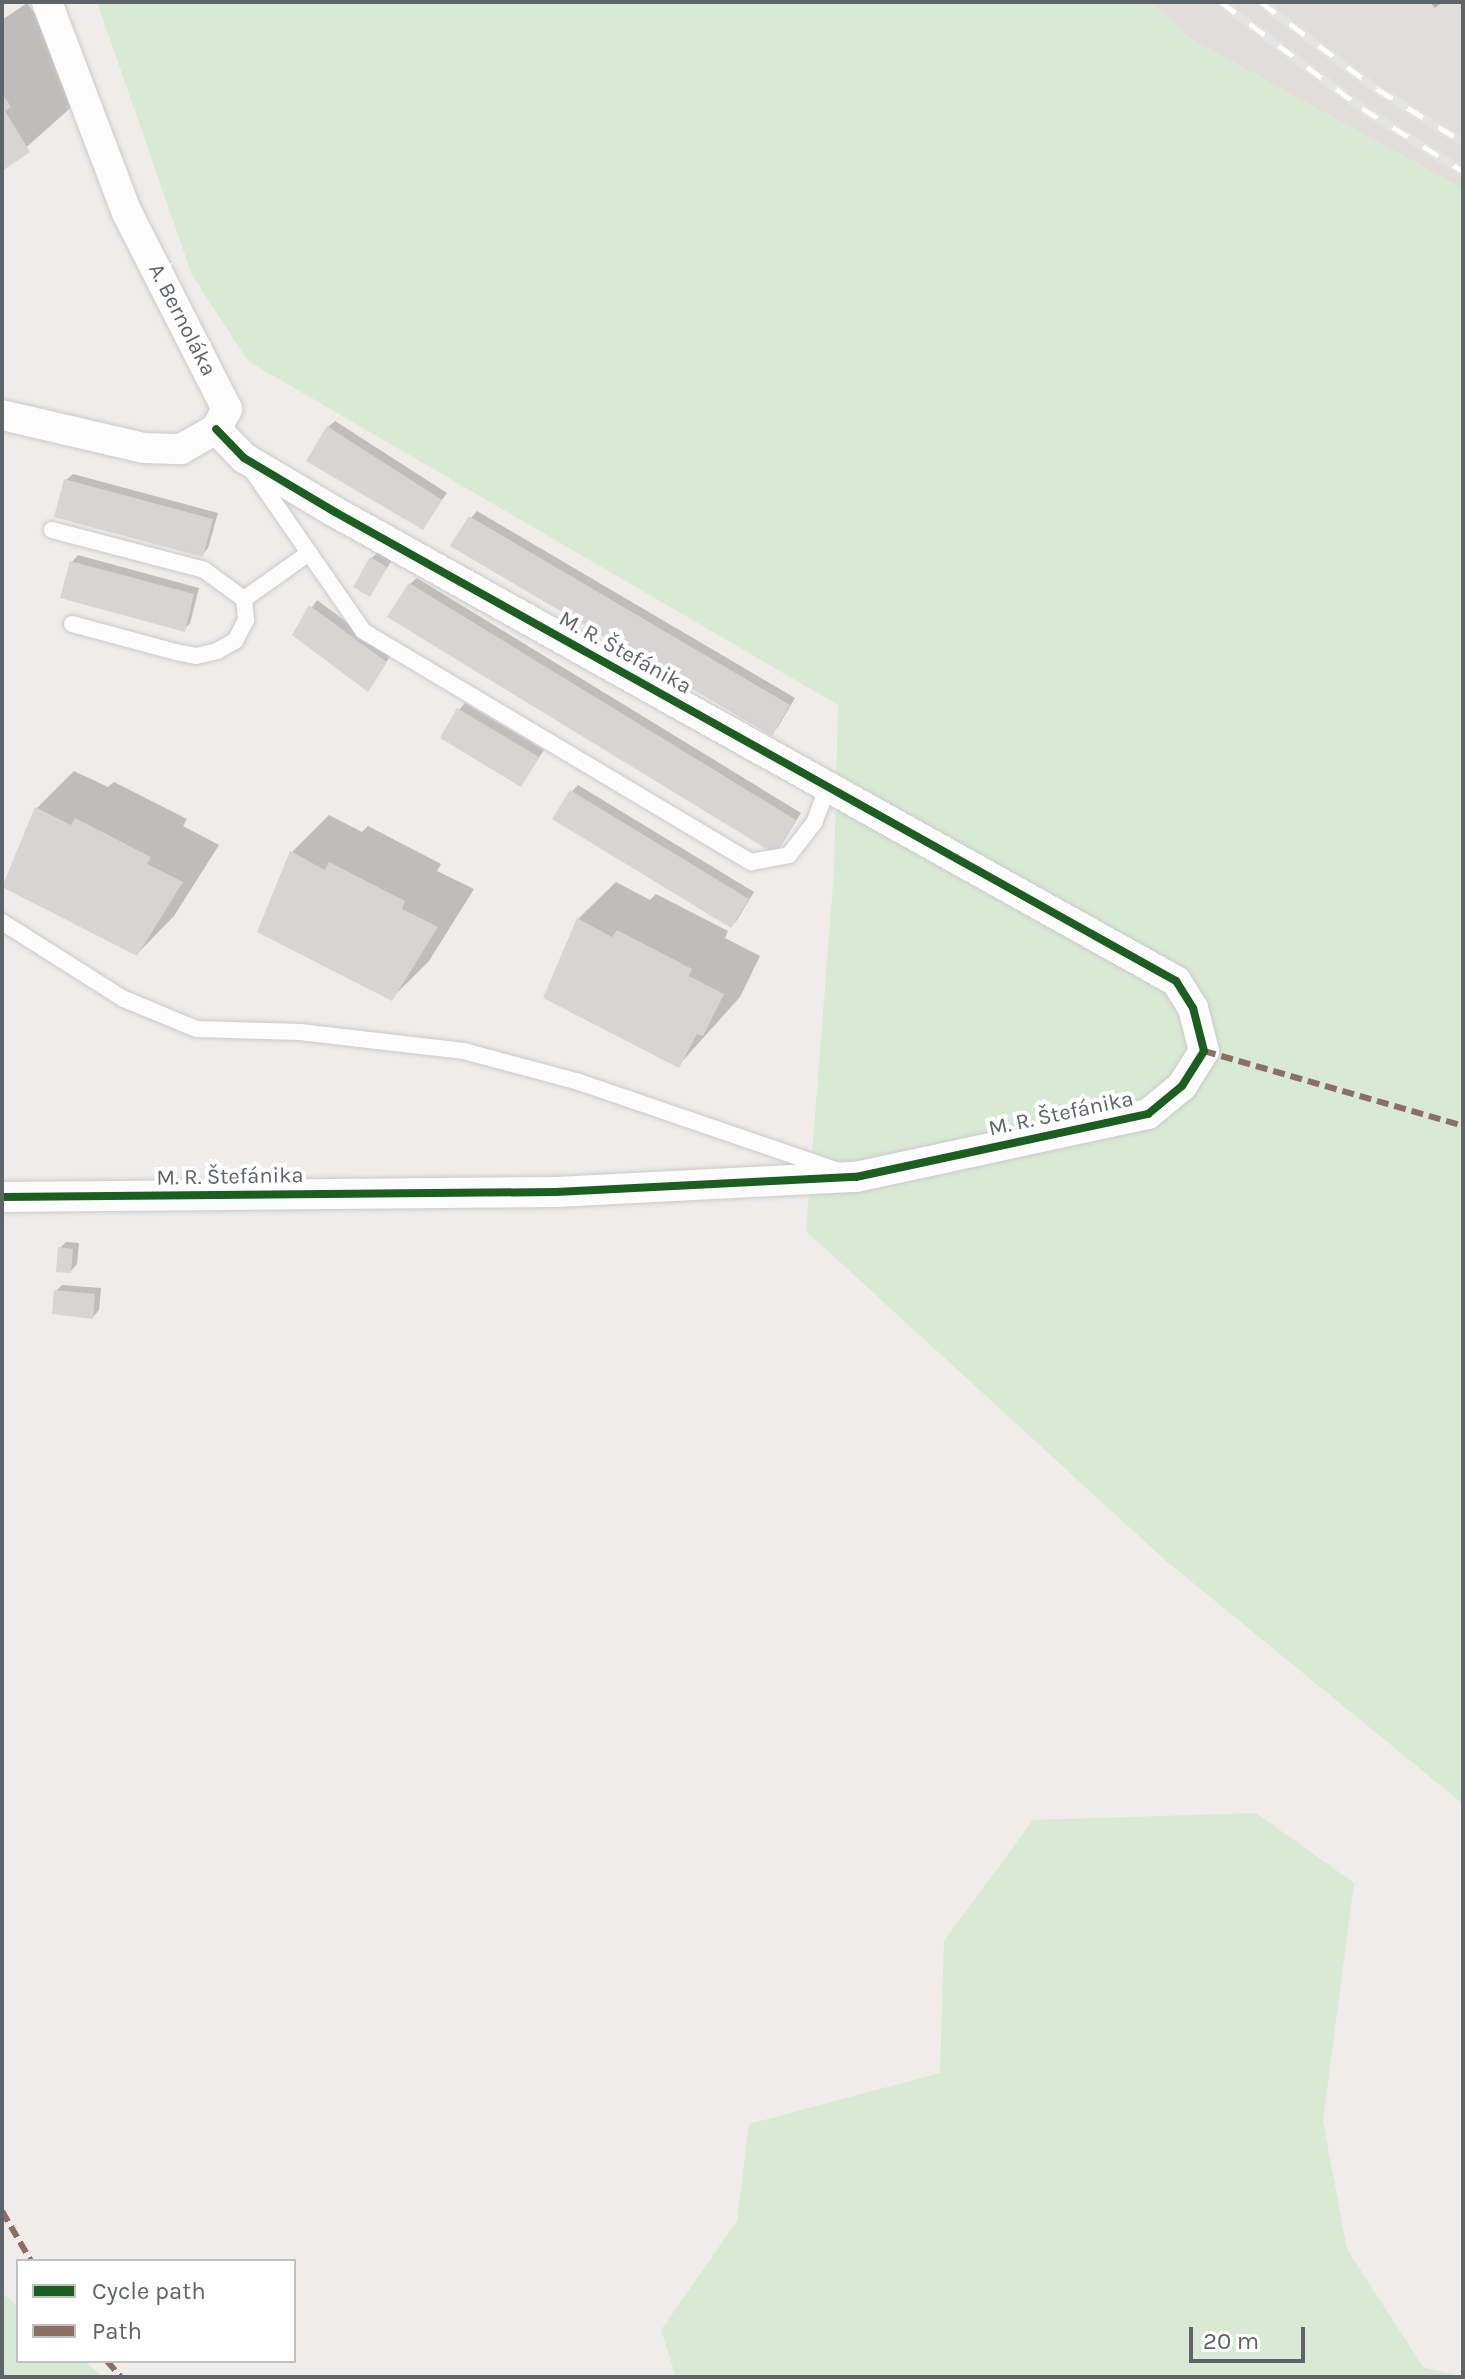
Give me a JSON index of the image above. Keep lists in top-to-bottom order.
{
  "streets": {
    "street": ["A. Bernoláka", "M. R. Štefánika"]
  },
  "crossings": [
    ["A. Bernoláka", "M. R. Štefánika"]
  ],
  "legend": ["Cycle path", "Path"],
  "scale_bar": "20 m"
}
